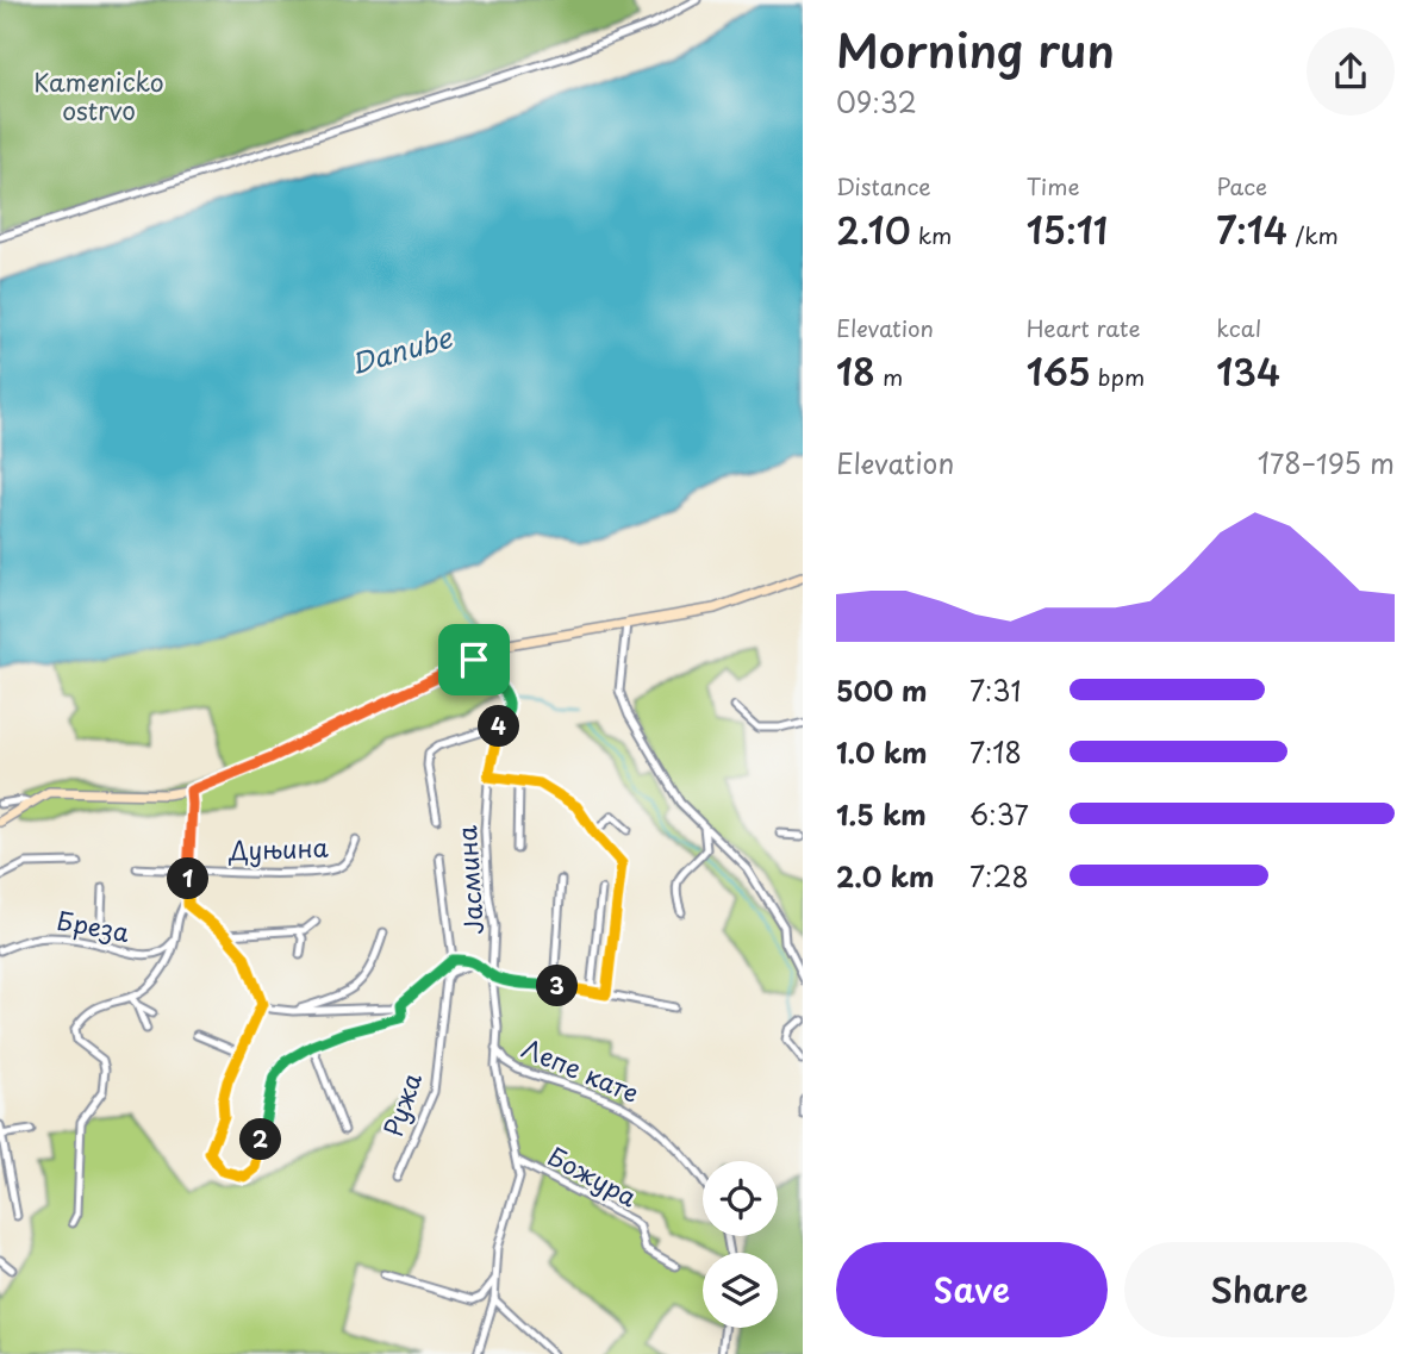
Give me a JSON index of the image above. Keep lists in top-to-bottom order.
{
  "streets": {
    "street": [
      "Дуњина",
      "Јасмина",
      "Бреза",
      "Лепе кате",
      "Ружа",
      "Божура"
    ]
  },
  "crossings": [
    ["Јасмина", "Лепе кате"],
    ["Јасмина", "Божура"]
  ],
  "water": ["Danube"],
  "parks": ["Kamenicko ostrvo"],
  "page": {
    "heading": ["Morning run", "09:32"],
    "stats": [
      ["Distance", "2.10 km"],
      ["Time", "15:11"],
      ["Pace", "7:14 /km"],
      ["Elevation", "18 m"],
      ["Heart rate", "165 bpm"],
      ["kcal", "134"]
    ],
    "chart": ["Elevation", "178–195 m"],
    "list": [
      {
        "name": "500 m",
        "note": "7:31"
      },
      {
        "name": "1.0 km",
        "note": "7:18"
      },
      {
        "name": "1.5 km",
        "note": "6:37"
      },
      {
        "name": "2.0 km",
        "note": "7:28"
      }
    ],
    "pins": [
      "4",
      "1",
      "3",
      "2"
    ],
    "buttons": ["Save", "Share"]
  }
}
